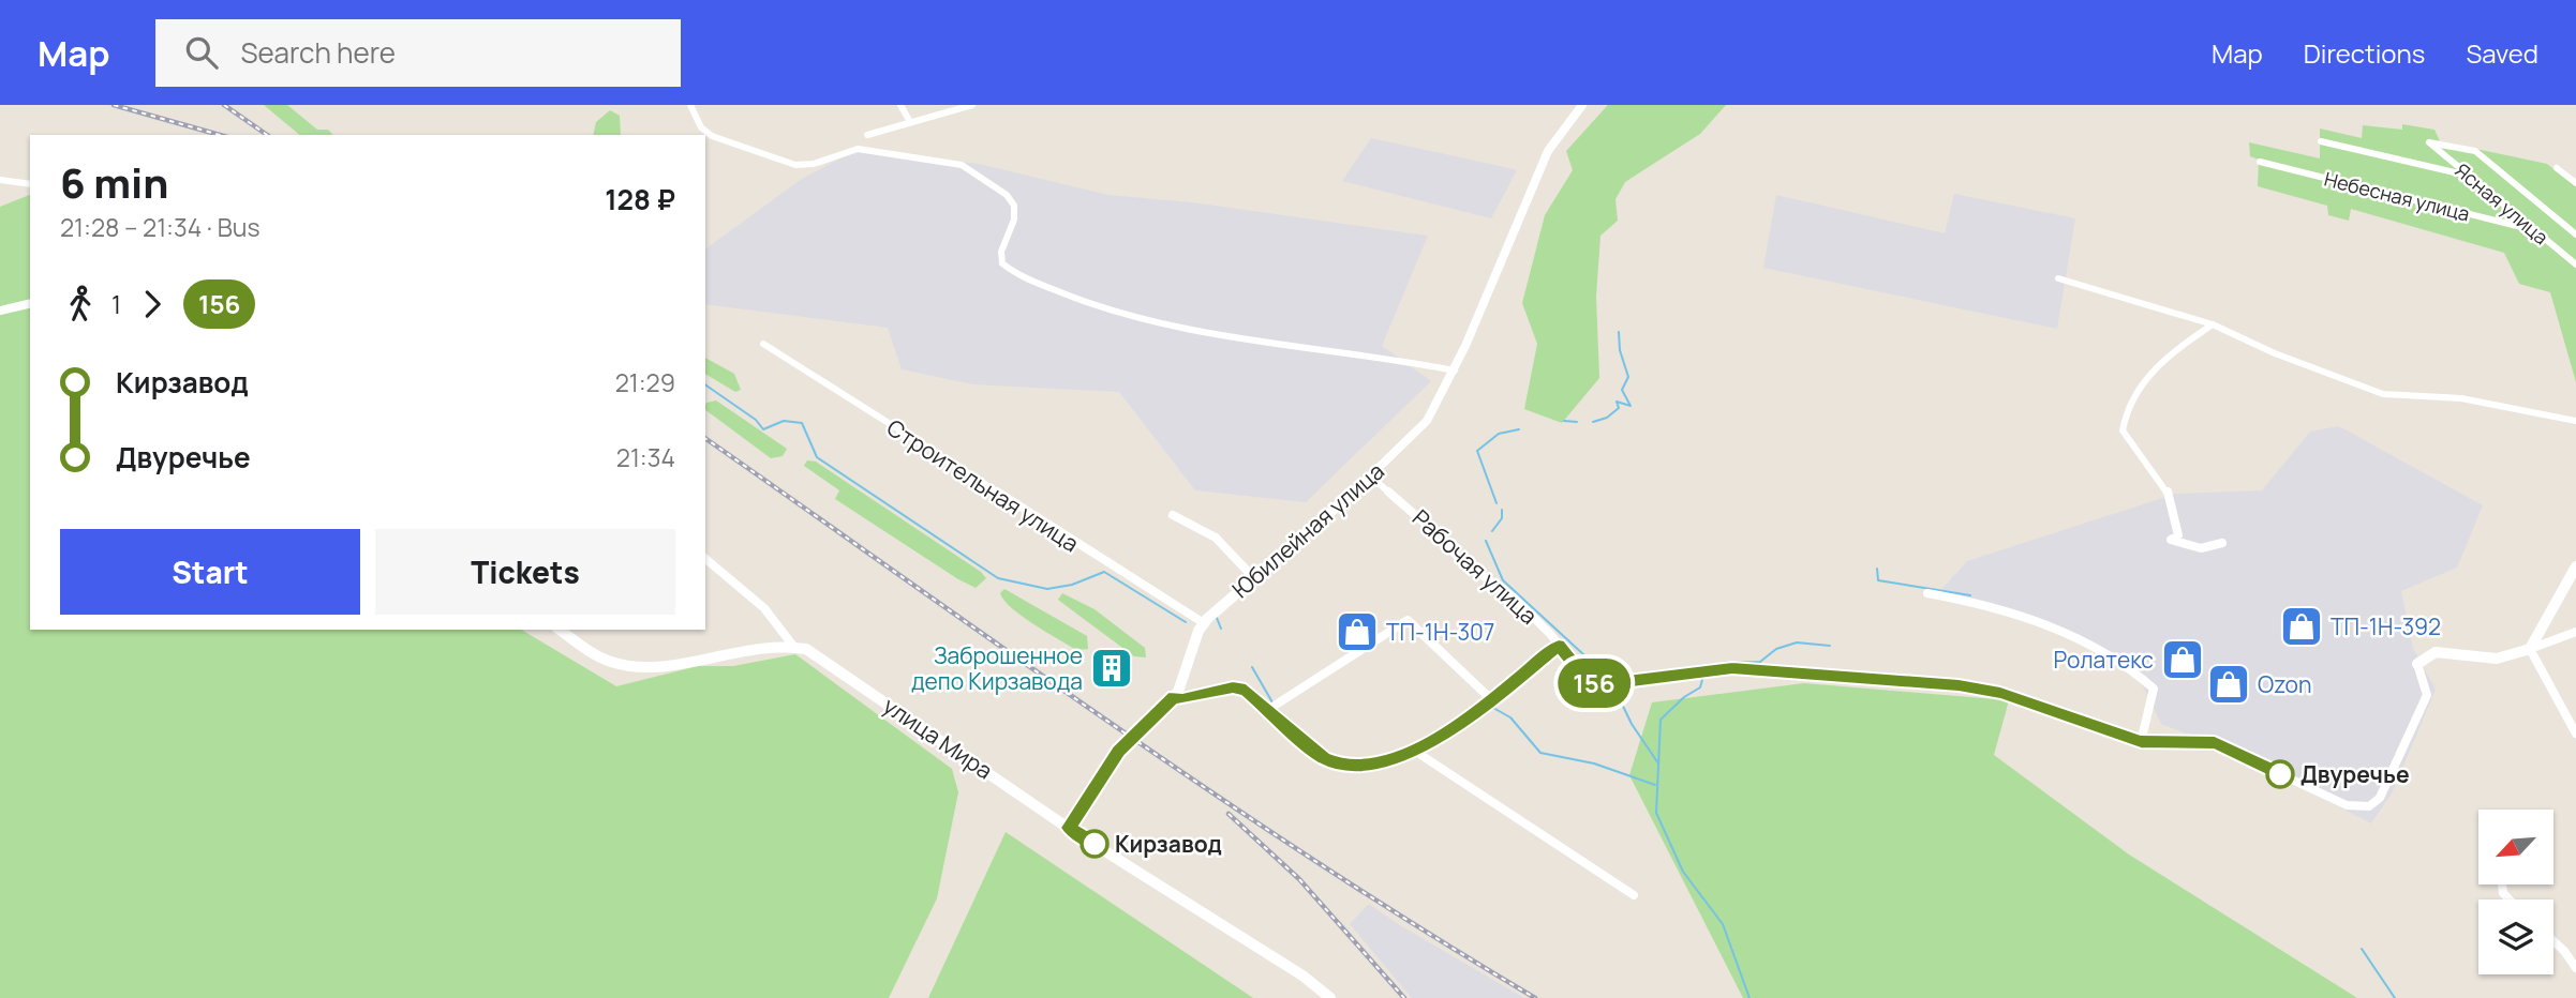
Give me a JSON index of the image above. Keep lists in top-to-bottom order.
{
  "streets": {
    "main road": ["Юбилейная улица", "улица Мира"],
    "street": [
      "Небесная улица",
      "Ясная улица",
      "Строительная улица",
      "Рабочая улица"
    ]
  },
  "crossings": [
    ["Небесная улица", "Ясная улица"],
    ["Строительная улица", "Юбилейная улица"],
    ["Юбилейная улица", "Рабочая улица"],
    ["Юбилейная улица", "улица Мира"]
  ],
  "places": {
    "shop": [
      "ТП-1Н-392",
      "ТП-1Н-307",
      "Ролатекс",
      "Ozon"
    ],
    "building": ["Заброшенное депо Кирзавода"],
    "other": ["Двуречье", "Кирзавод"]
  },
  "lines": ["bus line 156"],
  "north": "bottom left",
  "page": {
    "header": "Map",
    "search": "Search here",
    "nav": ["Map", "Directions", "Saved"],
    "on_map": "156",
    "heading": ["6 min", "21:28 – 21:34 · Bus", "128 ₽"],
    "legs": ["1", "156"],
    "list": [
      {
        "name": "Кирзавод",
        "value": "21:29"
      },
      {
        "name": "Двуречье",
        "value": "21:34"
      }
    ],
    "buttons": ["Start", "Tickets"]
  }
}
